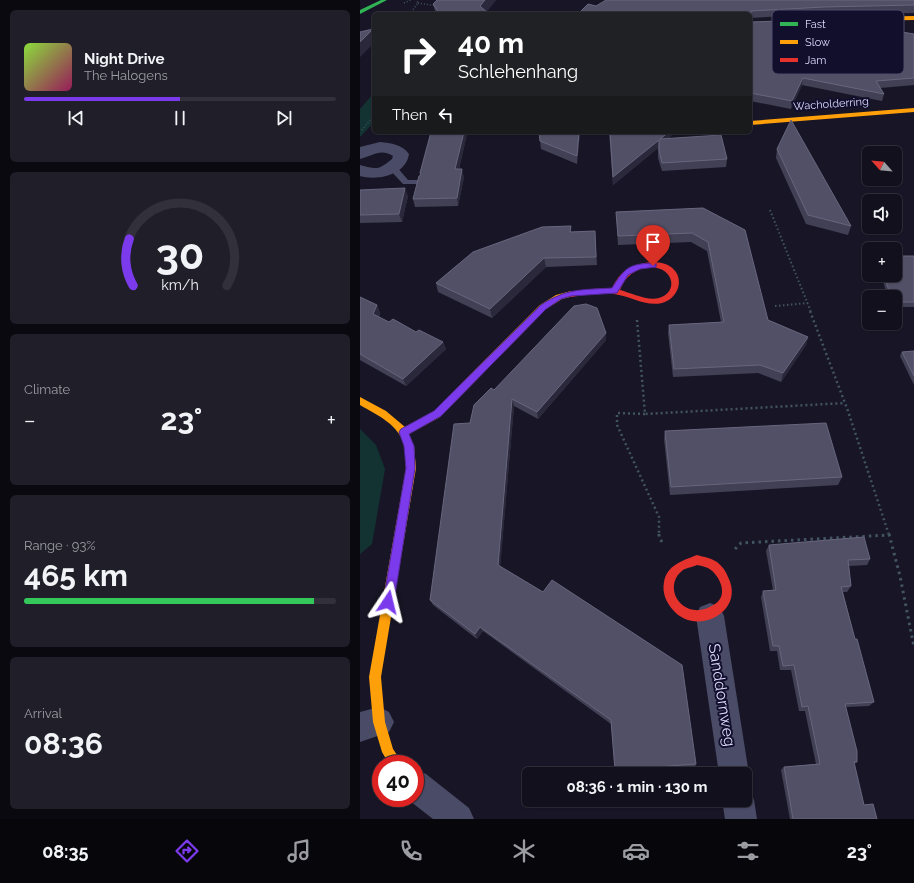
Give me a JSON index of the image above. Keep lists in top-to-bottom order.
{
  "streets": {
    "street": ["Wacholderring", "Sanddornweg"]
  },
  "legend": ["Fast", "Slow", "Jam"],
  "north": "top left",
  "page": {
    "turn": ["40 m", "Schlehenhang"],
    "song": ["Night Drive", "The Halogens"],
    "then": "Then",
    "map_buttons": ["+", "−"],
    "tile": [
      "Climate",
      ["Range · 93%", "465 km"],
      ["Arrival", "08:36"]
    ],
    "heat": ["−", "23°", "+"],
    "limit": "40",
    "trip": "08:36 · 1 min · 130 m",
    "tabs": ["08:35", "23°"],
    "gauge": ["30", "km/h"]
  }
}
